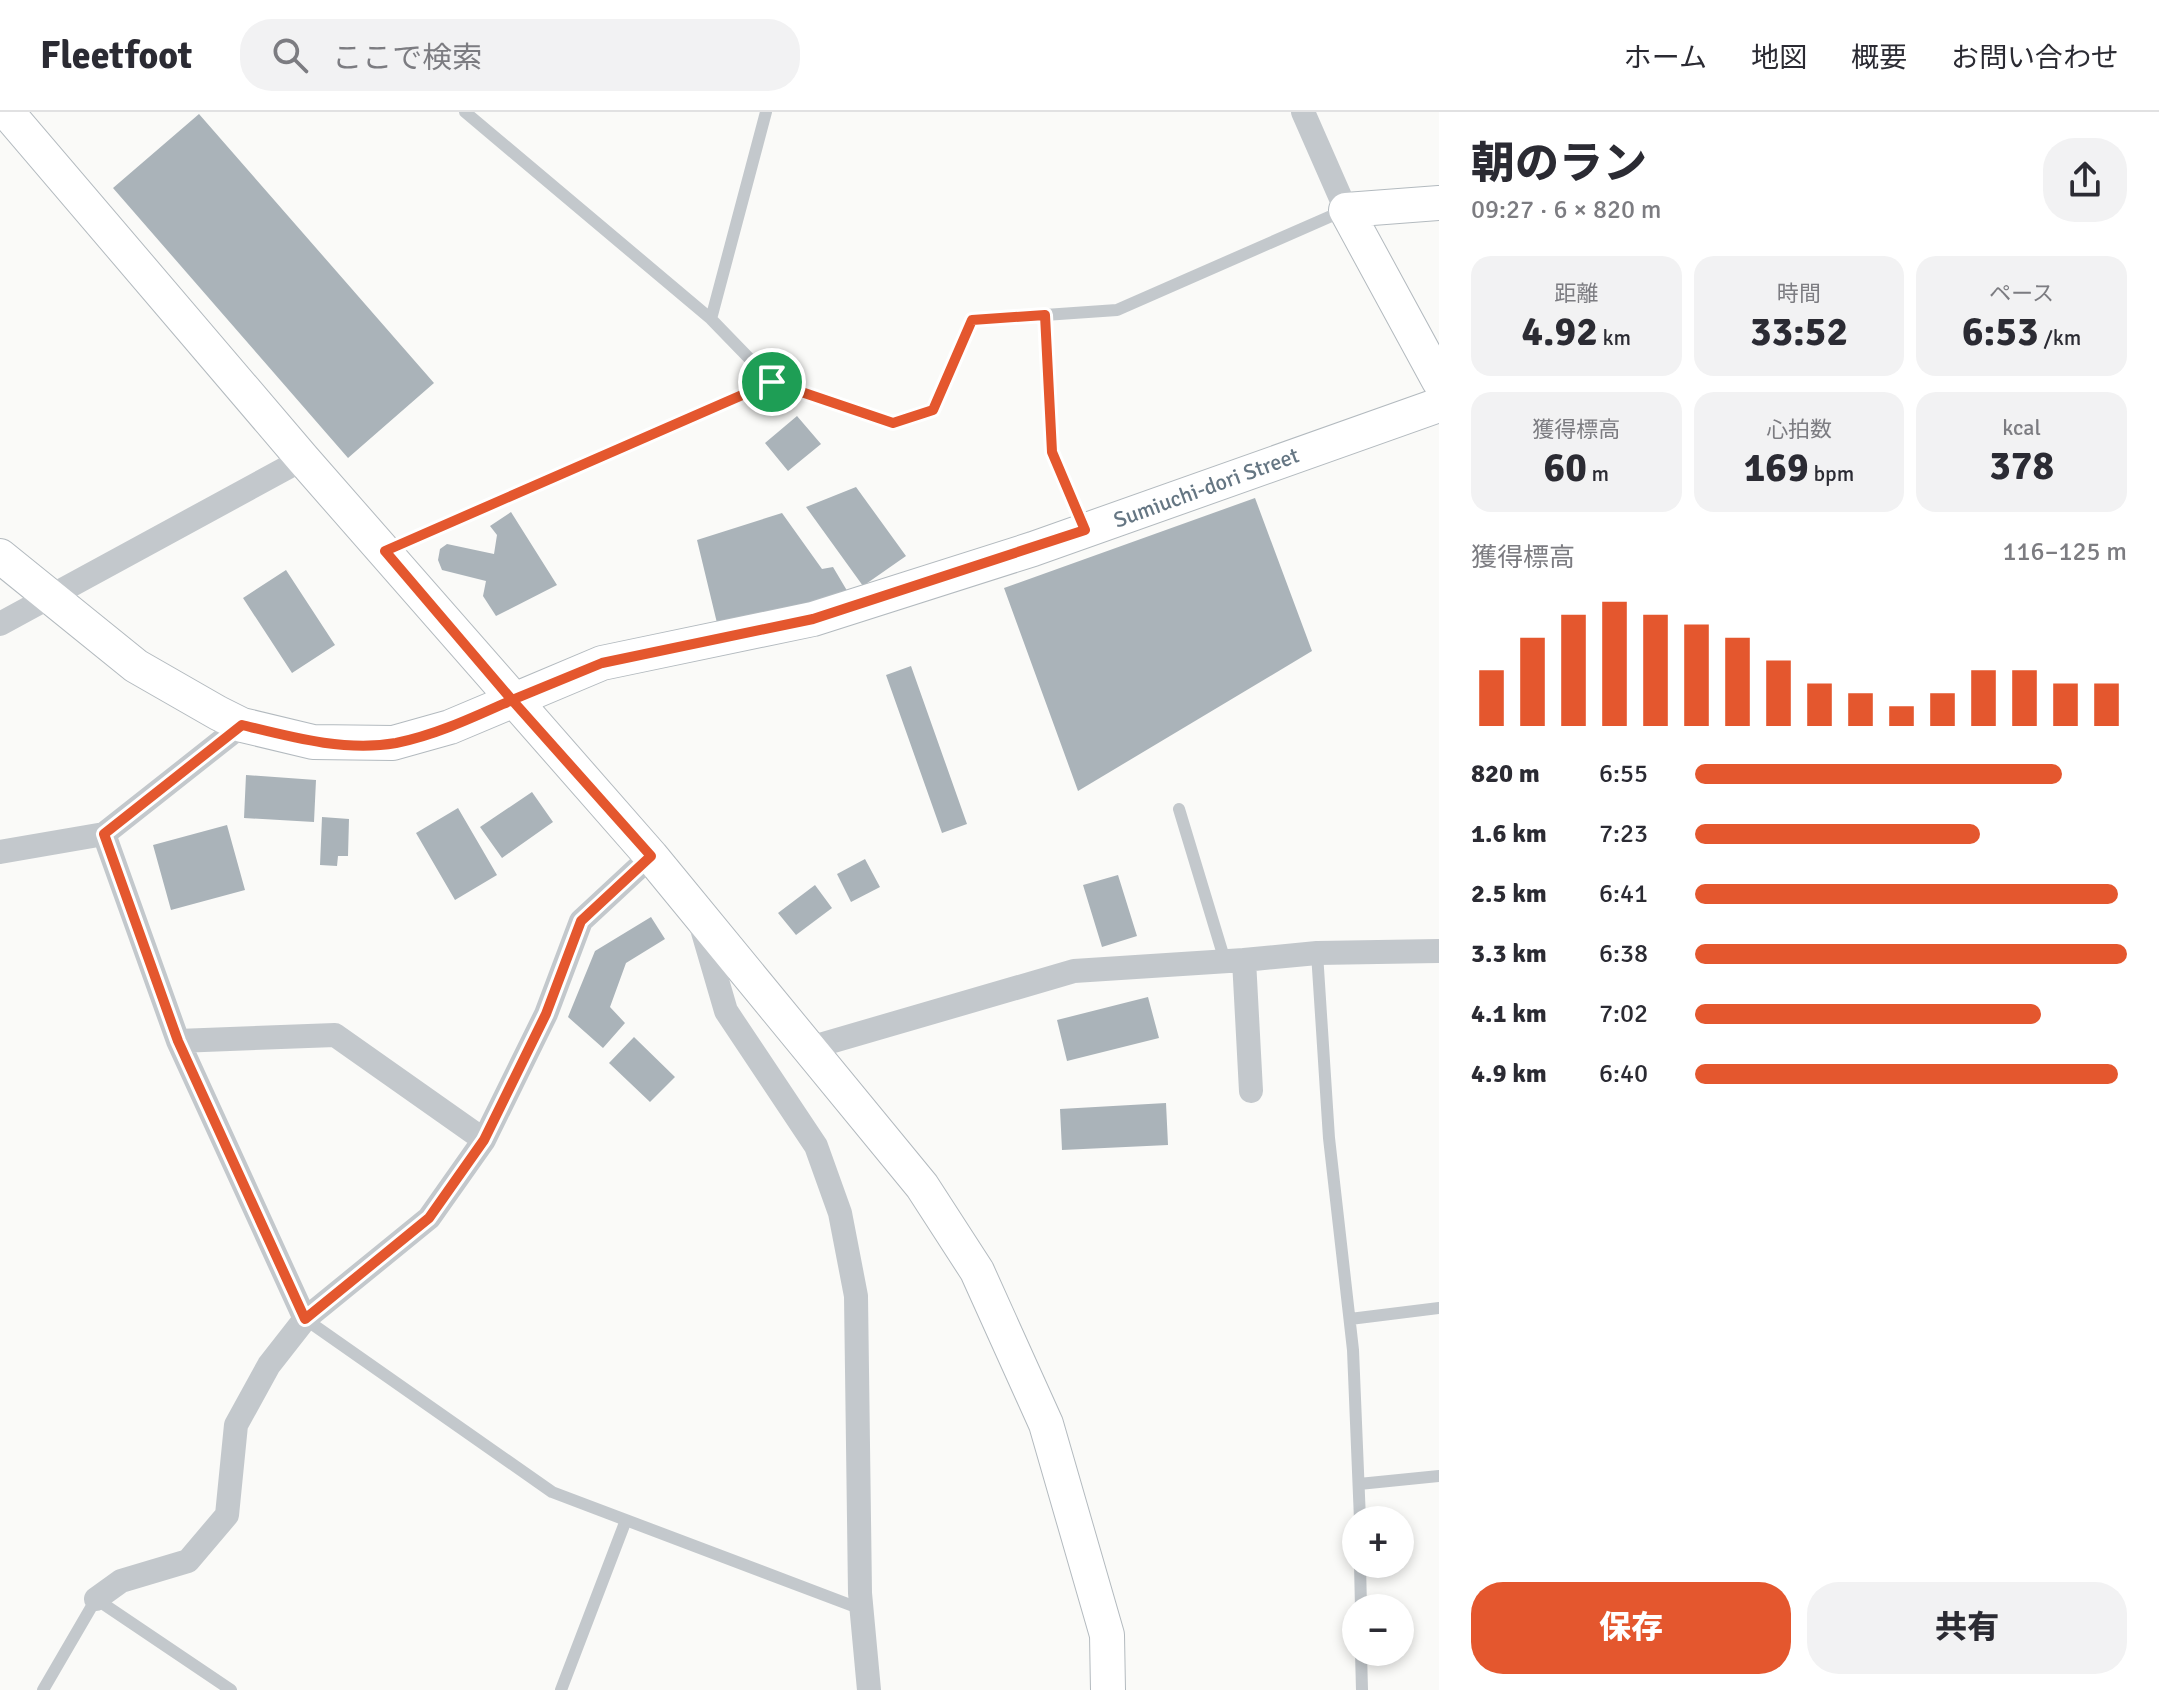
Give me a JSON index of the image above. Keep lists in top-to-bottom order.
{
  "streets": {
    "street": ["Sumiuchi-dori Street"]
  },
  "page": {
    "header": "Fleetfoot",
    "search": "ここで検索",
    "nav": [
      "ホーム",
      "地図",
      "概要",
      "お問い合わせ"
    ],
    "heading": ["朝のラン", "09:27 · 6 × 820 m"],
    "stats": [
      ["距離", "4.92 km"],
      ["時間", "33:52"],
      ["ペース", "6:53 /km"],
      ["獲得標高", "60 m"],
      ["心拍数", "169 bpm"],
      ["kcal", "378"]
    ],
    "chart": ["獲得標高", "116–125 m"],
    "list": [
      {
        "name": "820 m",
        "note": "6:55"
      },
      {
        "name": "1.6 km",
        "note": "7:23"
      },
      {
        "name": "2.5 km",
        "note": "6:41"
      },
      {
        "name": "3.3 km",
        "note": "6:38"
      },
      {
        "name": "4.1 km",
        "note": "7:02"
      },
      {
        "name": "4.9 km",
        "note": "6:40"
      }
    ],
    "map_buttons": ["+", "−"],
    "buttons": ["保存", "共有"]
  }
}
